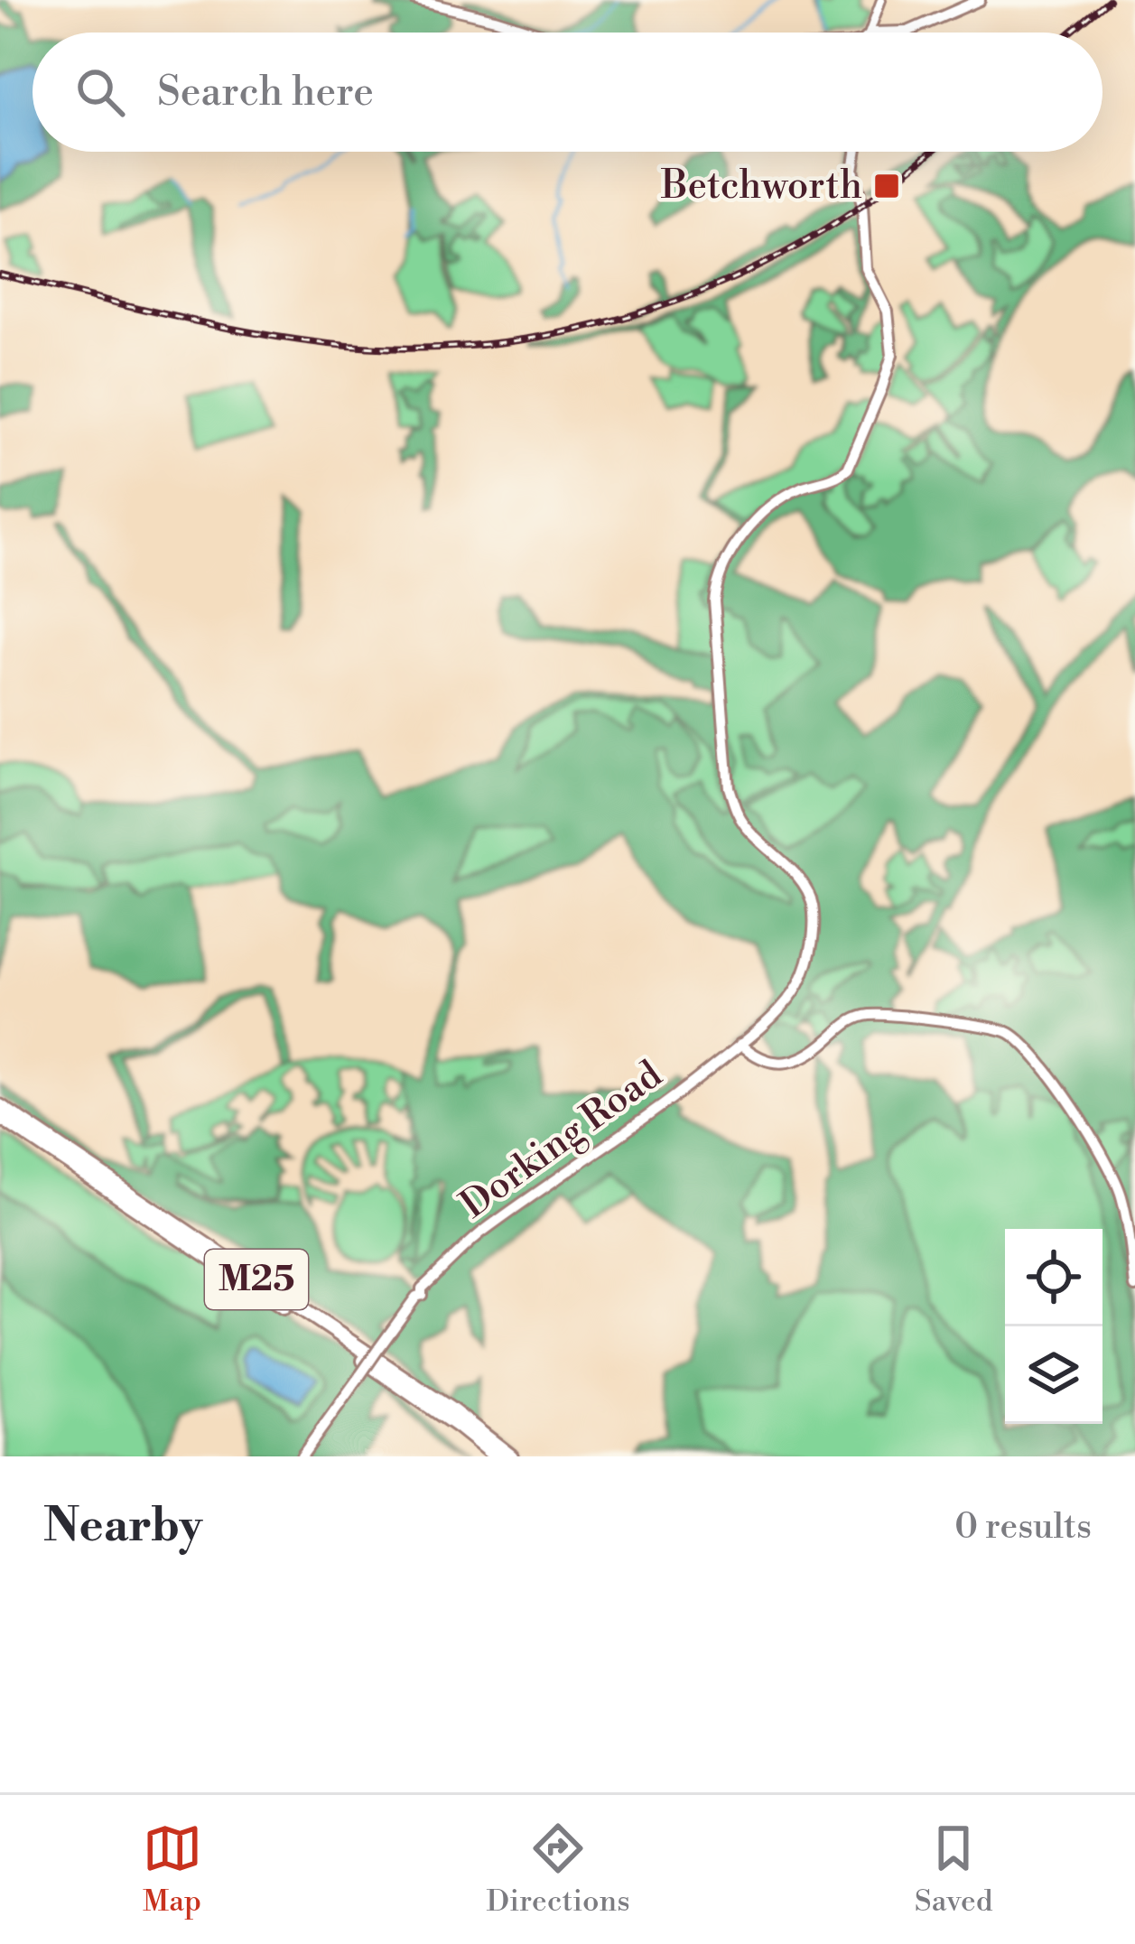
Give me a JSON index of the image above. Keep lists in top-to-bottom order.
{
  "streets": {
    "highway": ["M25"],
    "main road": ["Dorking Road"]
  },
  "places": {
    "transit": ["Betchworth"]
  },
  "page": {
    "search": "Search here",
    "heading": ["Nearby", "0 results"],
    "nav": ["Map", "Directions", "Saved"]
  }
}
